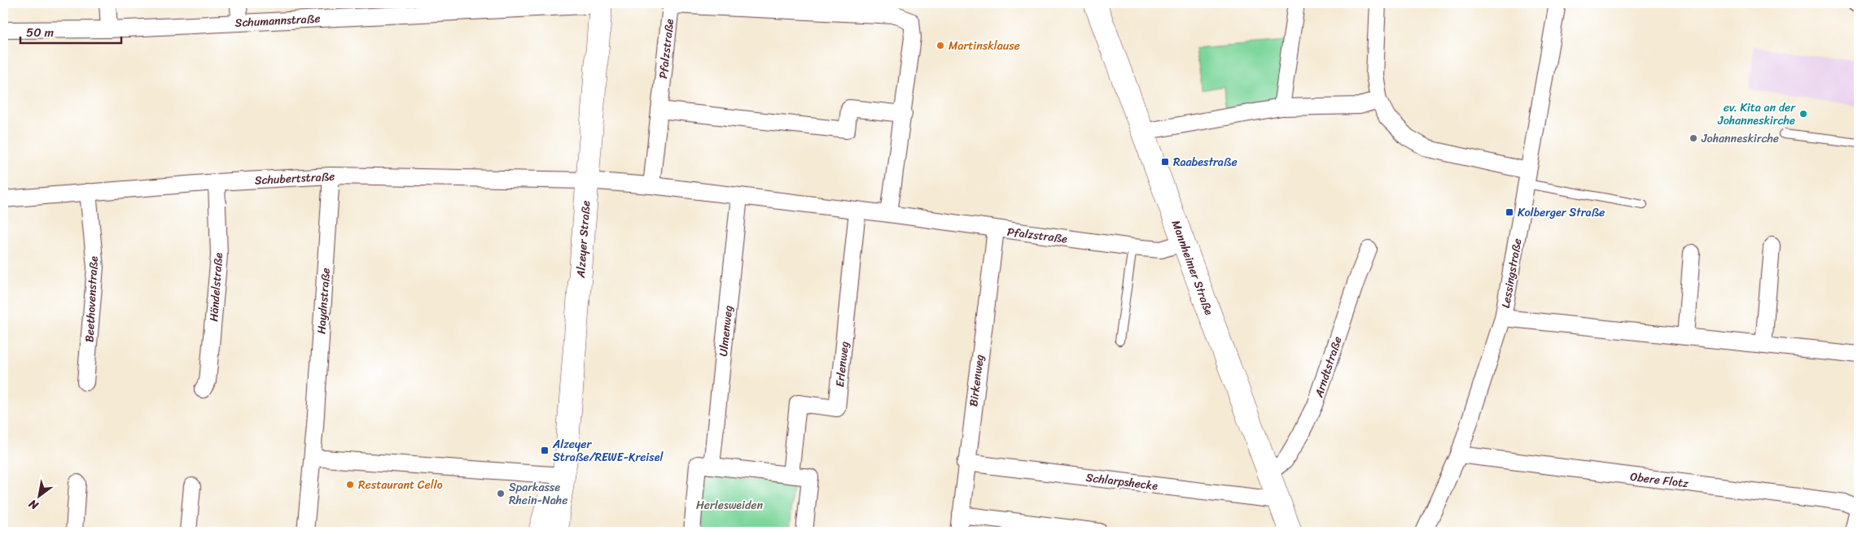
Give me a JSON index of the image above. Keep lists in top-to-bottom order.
{
  "streets": {
    "main road": ["Alzeyer Straße", "Mannheimer Straße"],
    "street": [
      "Schumannstraße",
      "Pfalzstraße",
      "Schubertstraße",
      "Lessingstraße",
      "Händelstraße",
      "Beethovenstraße",
      "Haydnstraße",
      "Ulmenweg",
      "Erlenweg",
      "Arndtstraße",
      "Birkenweg",
      "Obere Flotz",
      "Schlarpshecke"
    ]
  },
  "crossings": [
    ["Schumannstraße", "Alzeyer Straße"],
    ["Pfalzstraße", "Schubertstraße"],
    ["Pfalzstraße", "Alzeyer Straße"],
    ["Pfalzstraße", "Mannheimer Straße"],
    ["Pfalzstraße", "Ulmenweg"],
    ["Pfalzstraße", "Erlenweg"],
    ["Pfalzstraße", "Birkenweg"],
    ["Schubertstraße", "Alzeyer Straße"],
    ["Schubertstraße", "Händelstraße"],
    ["Schubertstraße", "Beethovenstraße"],
    ["Schubertstraße", "Haydnstraße"],
    ["Mannheimer Straße", "Arndtstraße"],
    ["Mannheimer Straße", "Schlarpshecke"],
    ["Lessingstraße", "Obere Flotz"],
    ["Birkenweg", "Schlarpshecke"]
  ],
  "parks": ["Herlesweiden"],
  "places": {
    "other": [
      "Martinsklause",
      "ev. Kita an der Johanneskirche",
      "Johanneskirche",
      "Restaurant Cello",
      "Sparkasse Rhein-Nahe"
    ],
    "transit": ["Raabestraße", "Kolberger Straße", "Alzeyer Straße/REWE-Kreisel"]
  },
  "scale_bar": "50 m",
  "north": "bottom left"
}
